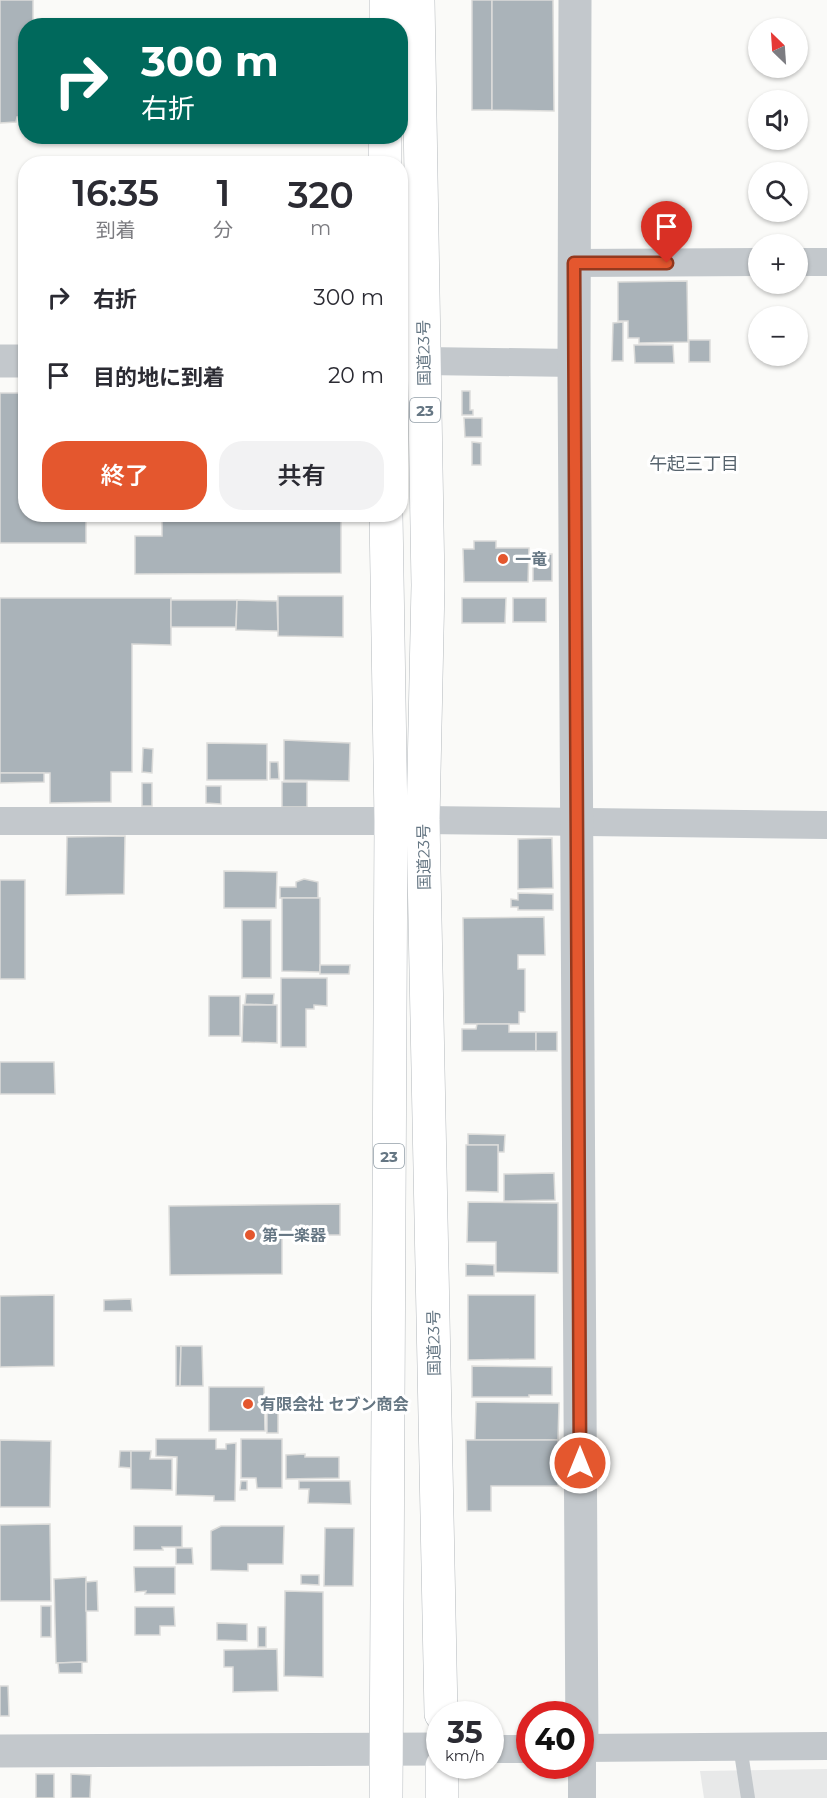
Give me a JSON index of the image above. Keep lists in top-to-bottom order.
{
  "streets": {
    "highway": ["国道23号", "23"]
  },
  "districts": ["午起三丁目"],
  "places": ["一竜", "第一楽器", "有限会社 セブン商会"],
  "north": "top left",
  "page": {
    "map_buttons": ["+", "−"],
    "turn": ["300 m", "右折"],
    "eta": [
      "16:35",
      "到着",
      "1",
      "分",
      "320",
      "m"
    ],
    "list": [
      {
        "name": "右折",
        "value": "300 m"
      },
      {
        "name": "目的地に到着",
        "value": "20 m"
      }
    ],
    "buttons": ["終了", "共有"],
    "speed": "35 km/h",
    "limit": "40"
  }
}
